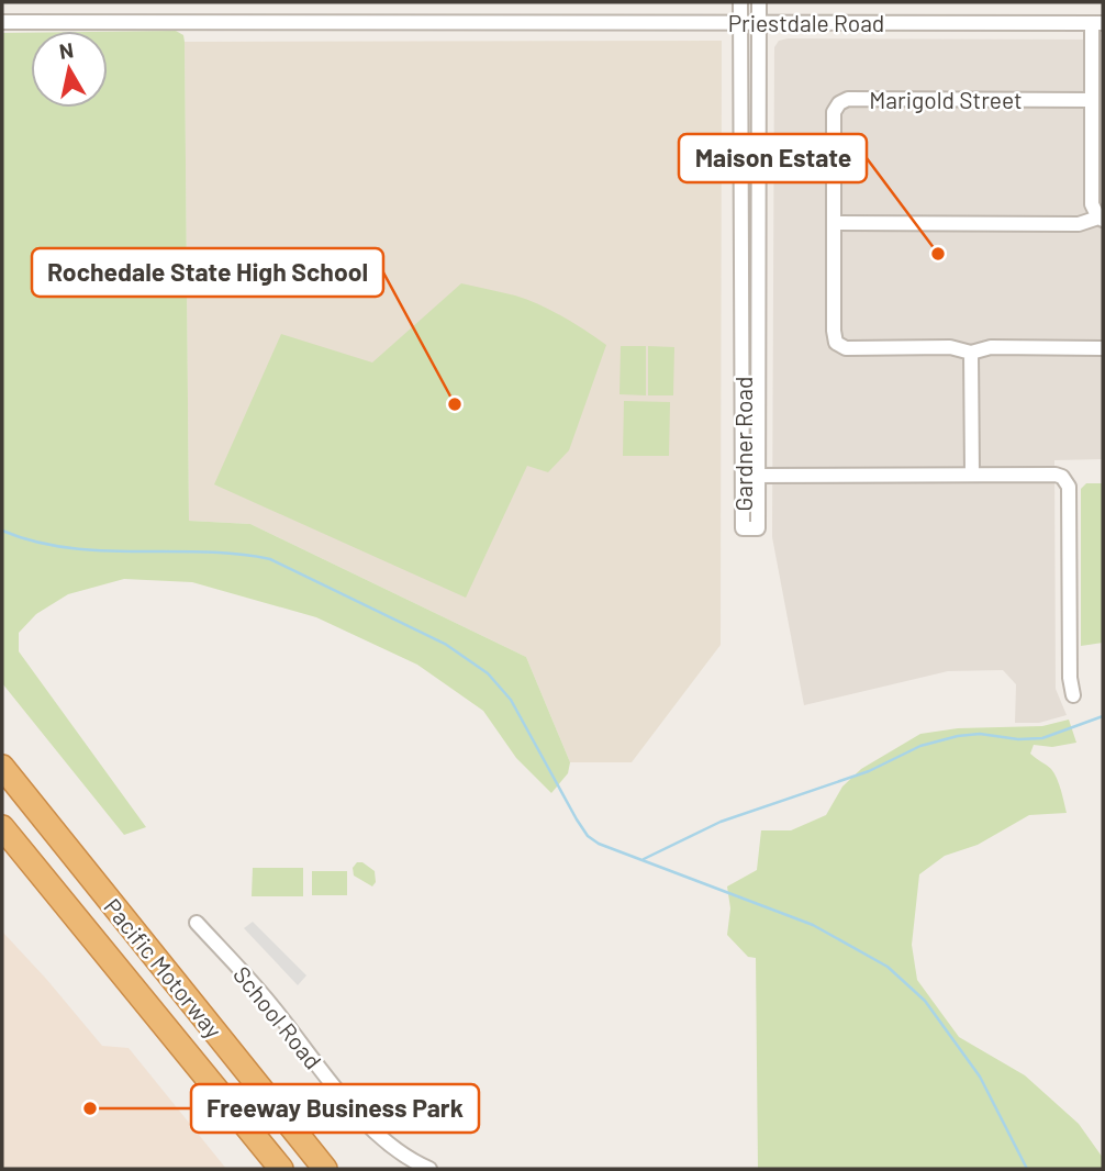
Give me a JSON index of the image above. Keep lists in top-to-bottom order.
{
  "streets": {
    "highway": ["Pacific Motorway"],
    "street": [
      "Priestdale Road",
      "Marigold Street",
      "Gardner Road",
      "School Road"
    ]
  },
  "crossings": [
    ["Priestdale Road", "Gardner Road"]
  ],
  "places": ["Maison Estate", "Rochedale State High School", "Freeway Business Park"],
  "north": "top"
}
